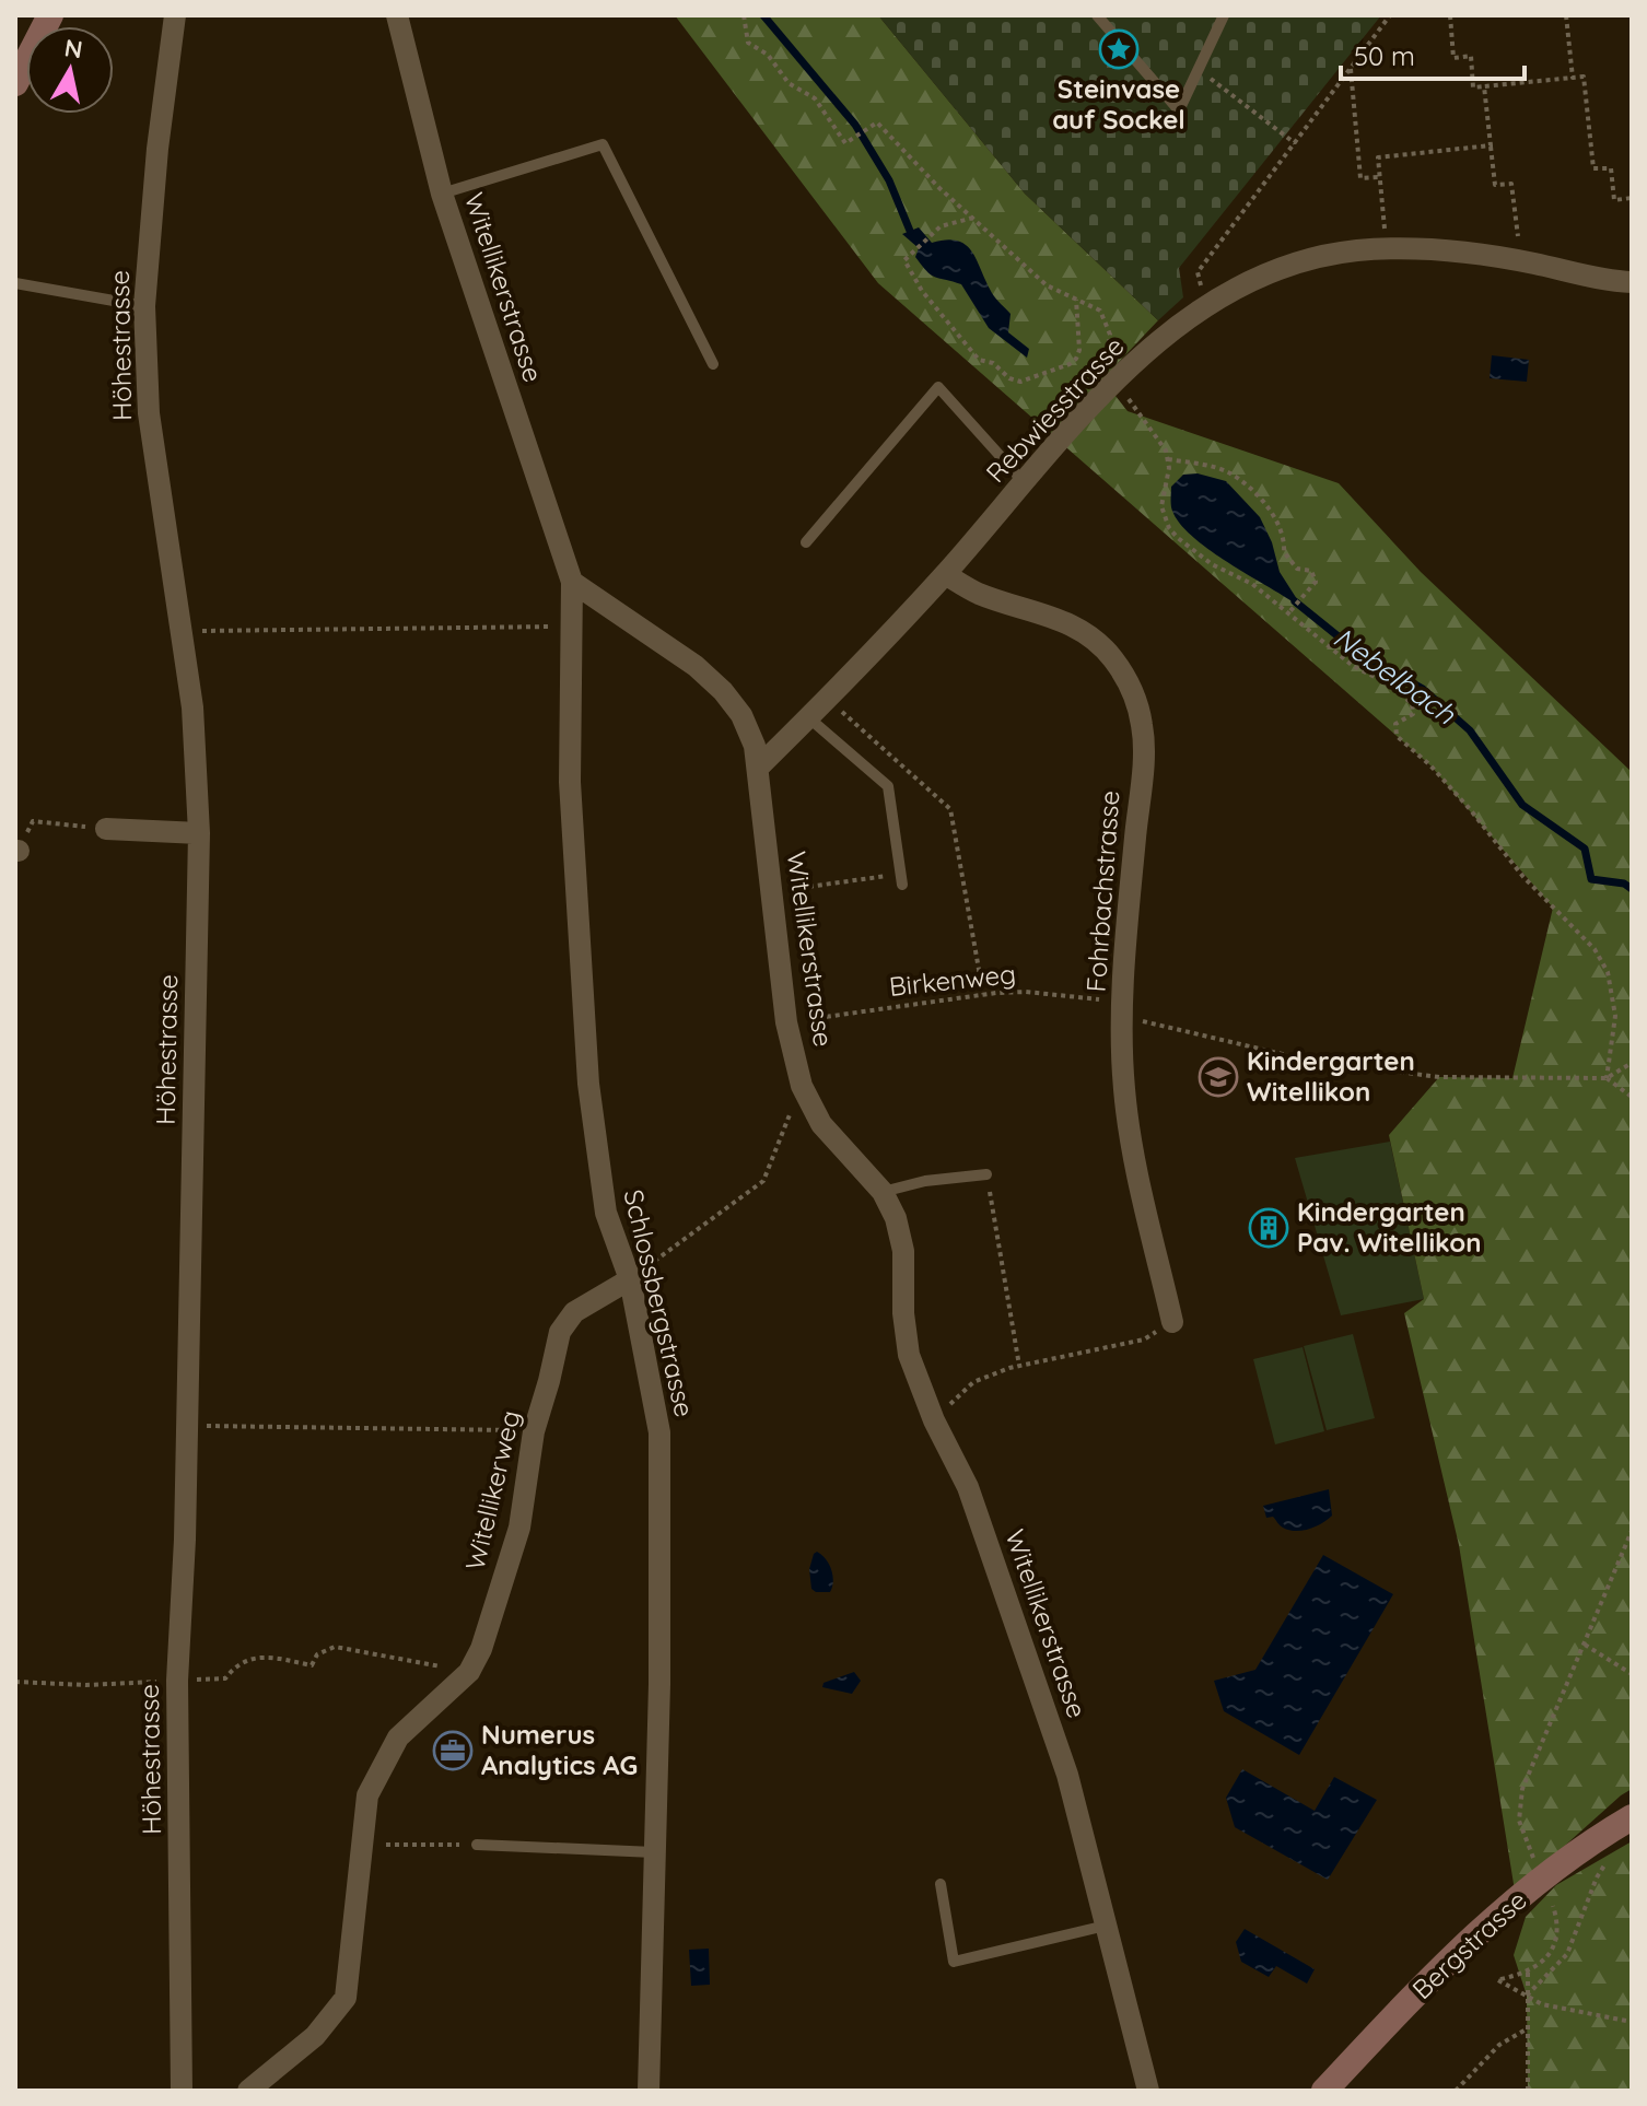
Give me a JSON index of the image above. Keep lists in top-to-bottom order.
{
  "streets": {
    "main road": ["Bergstrasse"],
    "street": [
      "Witellikerstrasse",
      "Höhestrasse",
      "Rebwiesstrasse",
      "Fohrbachstrasse",
      "Schlossbergstrasse",
      "Witellikerweg"
    ],
    "path": ["Birkenweg"]
  },
  "crossings": [
    ["Witellikerstrasse", "Rebwiesstrasse"],
    ["Witellikerstrasse", "Birkenweg"],
    ["Witellikerstrasse", "Schlossbergstrasse"],
    ["Rebwiesstrasse", "Fohrbachstrasse"],
    ["Fohrbachstrasse", "Birkenweg"],
    ["Schlossbergstrasse", "Witellikerweg"]
  ],
  "water": ["Nebelbach"],
  "places": {
    "place": ["Steinvase auf Sockel"],
    "school or university": ["Kindergarten Witellikon"],
    "building": ["Kindergarten Pav. Witellikon"],
    "office": ["Numerus Analytics AG"]
  },
  "scale_bar": "50 m",
  "north": "top"
}
